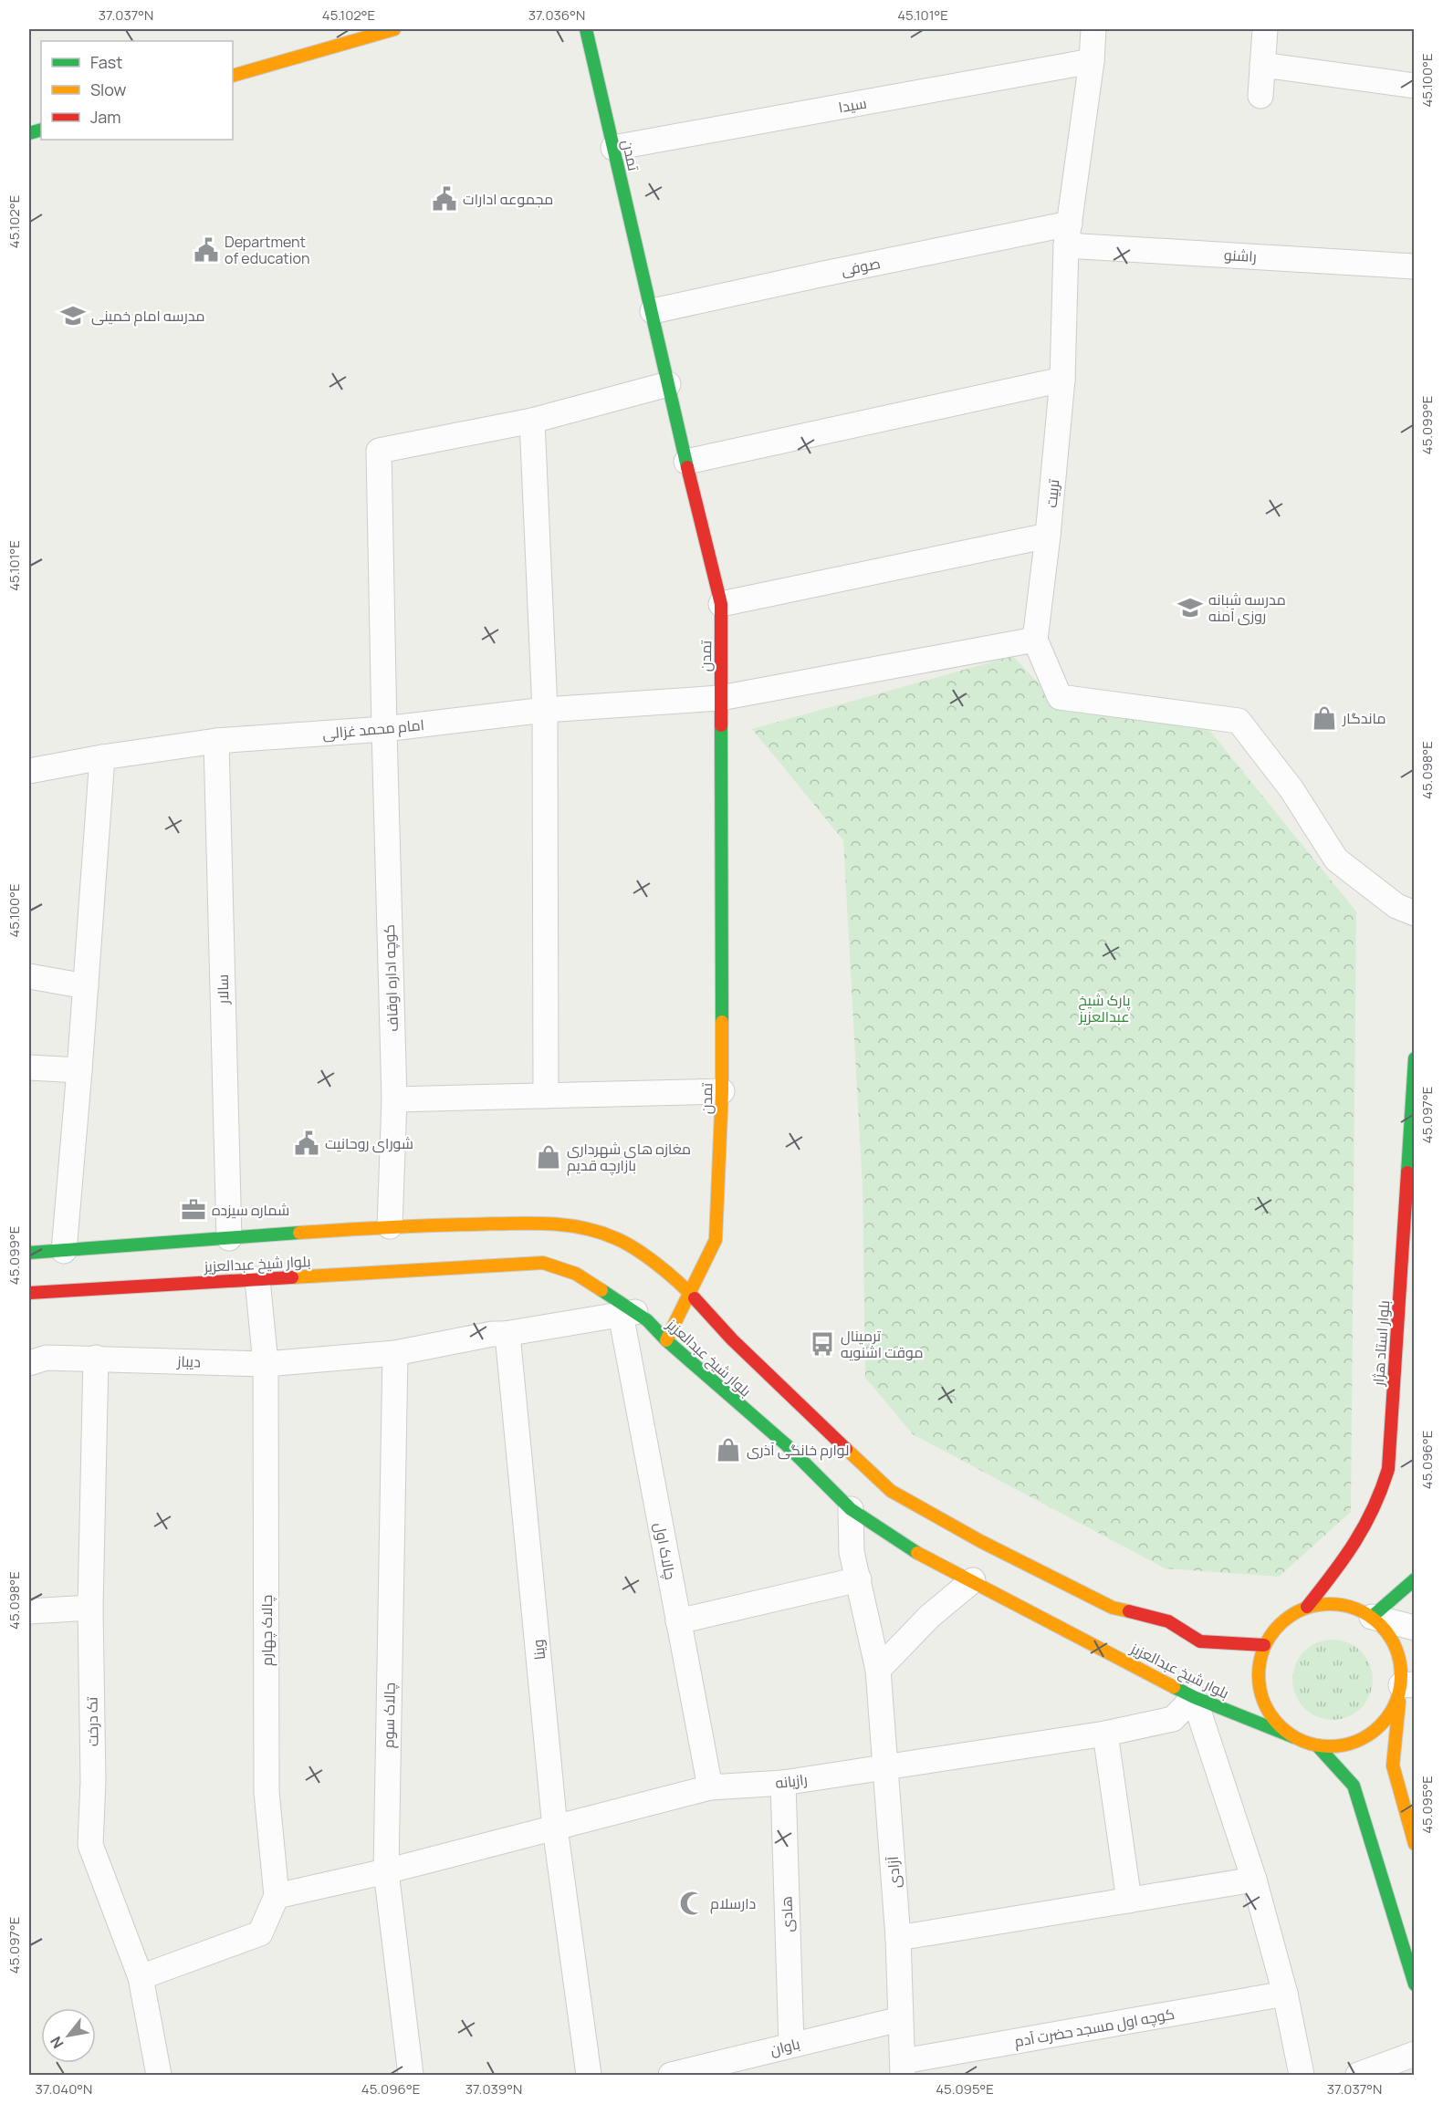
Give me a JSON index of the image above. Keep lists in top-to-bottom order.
{
  "streets": {
    "main road": ["تمدن", "بلوار شیخ عبدالعزیز", "بلوار استاد هژار"],
    "street": [
      "سیدا",
      "راشنو",
      "صوفی",
      "تربیت",
      "امام محمد غزالی",
      "کوچه اداره اوقاف",
      "سالار",
      "دیباز",
      "چالاک اول",
      "چالاک چهارم",
      "وینا",
      "چالاک سوم",
      "تک درخت",
      "رازیانه",
      "آزادی",
      "هادی",
      "کوچه اول مسجد حضرت آدم",
      "باوان"
    ]
  },
  "crossings": [
    ["سیدا", "تمدن"],
    ["سیدا", "تربیت"],
    ["تمدن", "صوفی"],
    ["تمدن", "امام محمد غزالی"],
    ["تمدن", "بلوار شیخ عبدالعزیز"],
    ["راشنو", "صوفی"],
    ["راشنو", "تربیت"],
    ["صوفی", "تربیت"],
    ["امام محمد غزالی", "کوچه اداره اوقاف"],
    ["امام محمد غزالی", "سالار"],
    ["کوچه اداره اوقاف", "بلوار شیخ عبدالعزیز"],
    ["سالار", "بلوار شیخ عبدالعزیز"],
    ["بلوار شیخ عبدالعزیز", "بلوار استاد هژار"],
    ["بلوار شیخ عبدالعزیز", "چالاک اول"],
    ["بلوار شیخ عبدالعزیز", "رازیانه"],
    ["بلوار شیخ عبدالعزیز", "آزادی"],
    ["دیباز", "چالاک چهارم"],
    ["دیباز", "چالاک سوم"],
    ["دیباز", "تک درخت"],
    ["چالاک اول", "رازیانه"],
    ["چالاک چهارم", "رازیانه"],
    ["وینا", "رازیانه"],
    ["چالاک سوم", "رازیانه"],
    ["رازیانه", "آزادی"],
    ["رازیانه", "هادی"],
    ["آزادی", "کوچه اول مسجد حضرت آدم"],
    ["آزادی", "باوان"],
    ["هادی", "باوان"]
  ],
  "parks": ["پارک شیخ عبدالعزیز"],
  "places": {
    "public building": ["مجموعه ادارات", "Department of education", "شورای روحانیت"],
    "school or university": ["مدرسه امام خمینی", "مدرسه شبانه روزی آمنه"],
    "shop": ["ماندگار", "مغازه های شهرداری بازارچه قدیم", "لوارم خانگی آذری"],
    "office": ["شماره سیزده"],
    "bus stop": ["ترمینال موقت اشنویه"],
    "mosque": ["دارسلام"]
  },
  "legend": ["Fast", "Slow", "Jam"],
  "north": "bottom left",
  "coordinates": [
    "37.037°N",
    "45.102°E",
    "37.036°N",
    "45.101°E",
    "45.100°E",
    "45.099°E",
    "45.098°E",
    "45.097°E",
    "45.096°E",
    "45.095°E",
    "37.040°N",
    "37.039°N"
  ]
}
